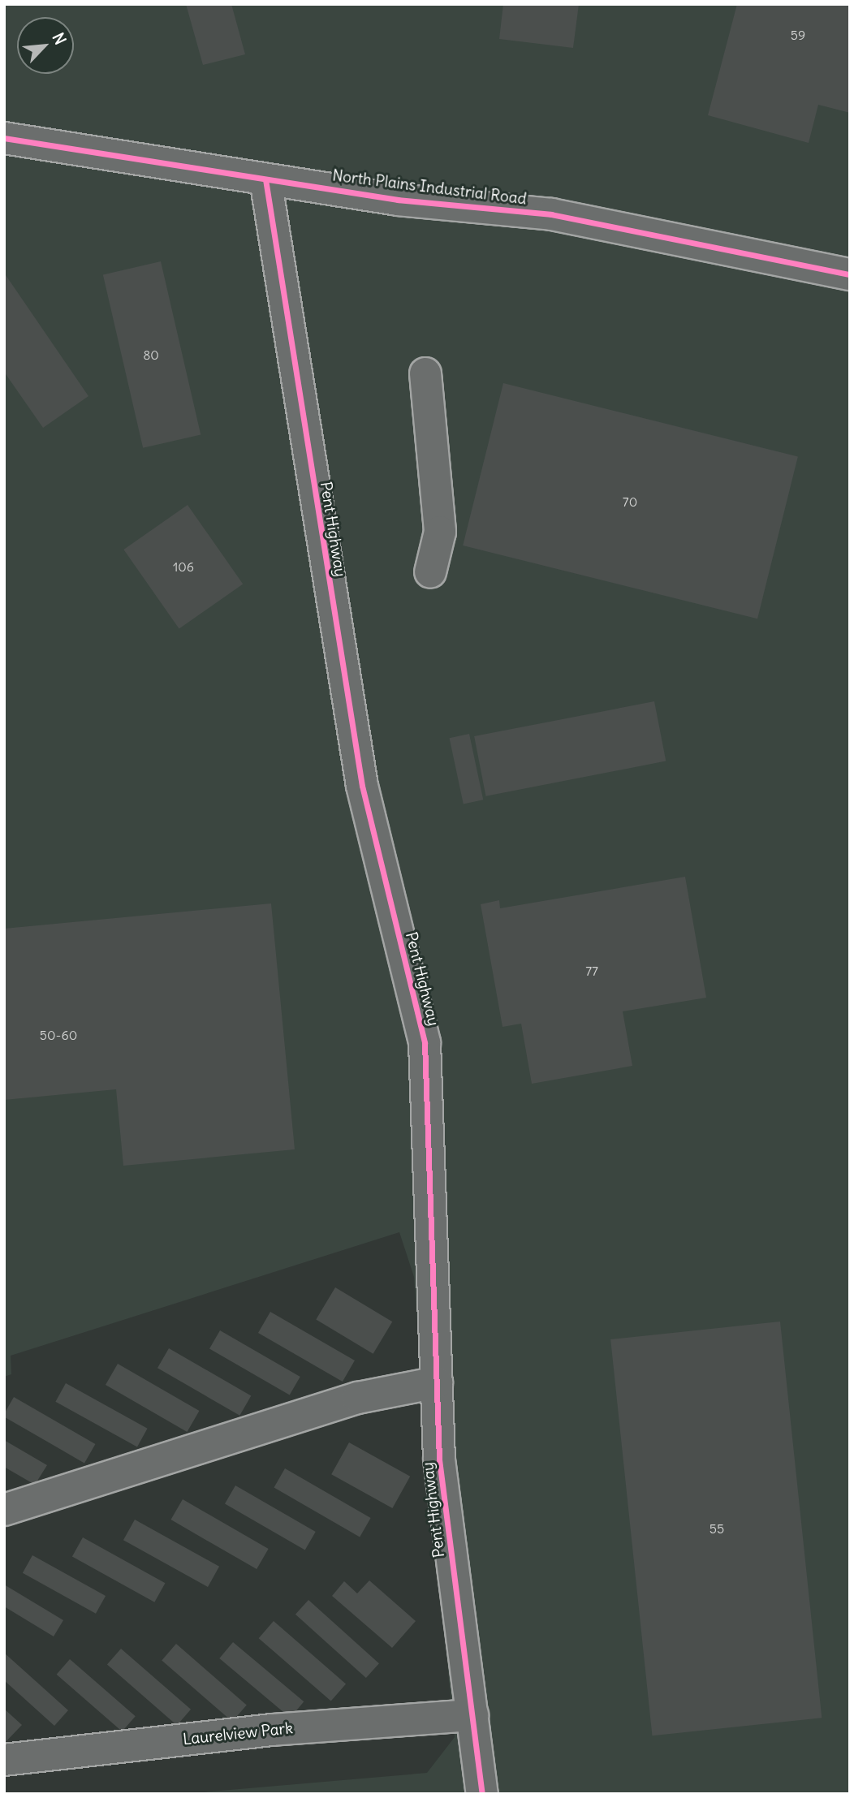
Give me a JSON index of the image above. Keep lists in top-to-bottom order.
{
  "streets": {
    "street": ["North Plains Industrial Road", "Pent Highway", "Laurelview Park"]
  },
  "crossings": [
    ["North Plains Industrial Road", "Pent Highway"],
    ["Pent Highway", "Laurelview Park"]
  ],
  "house_numbers": [
    "59",
    "80",
    "70",
    "106",
    "77",
    "50-60",
    "55"
  ],
  "north": "top right"
}
